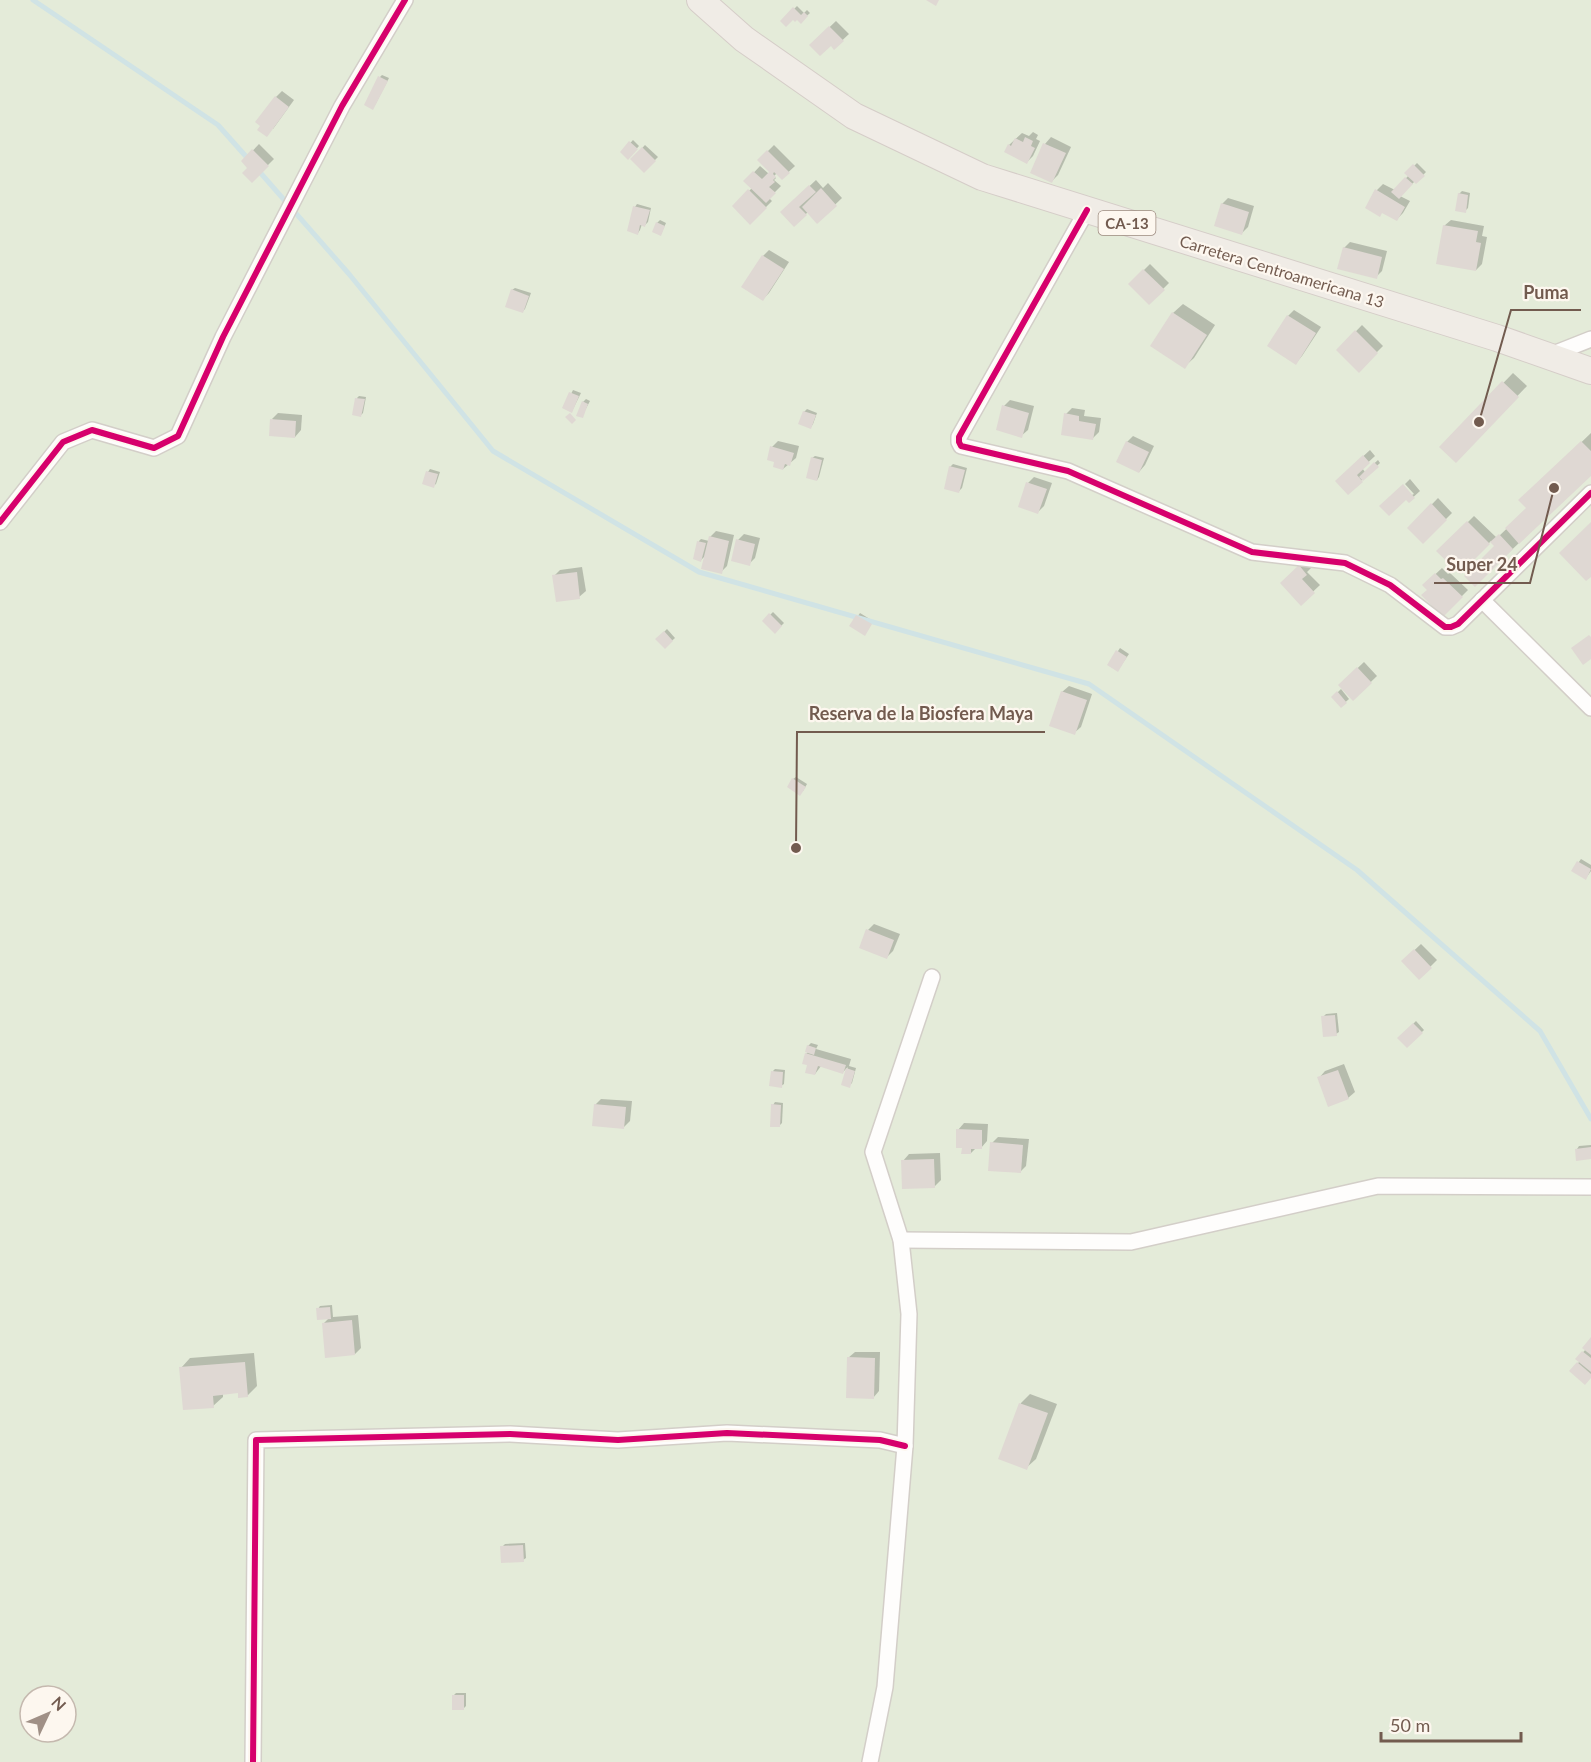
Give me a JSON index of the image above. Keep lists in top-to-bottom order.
{
  "streets": {
    "highway": ["CA-13", "Carretera Centroamericana 13"]
  },
  "places": ["Puma", "Super 24", "Reserva de la Biosfera Maya"],
  "scale_bar": "50 m",
  "north": "top right"
}
